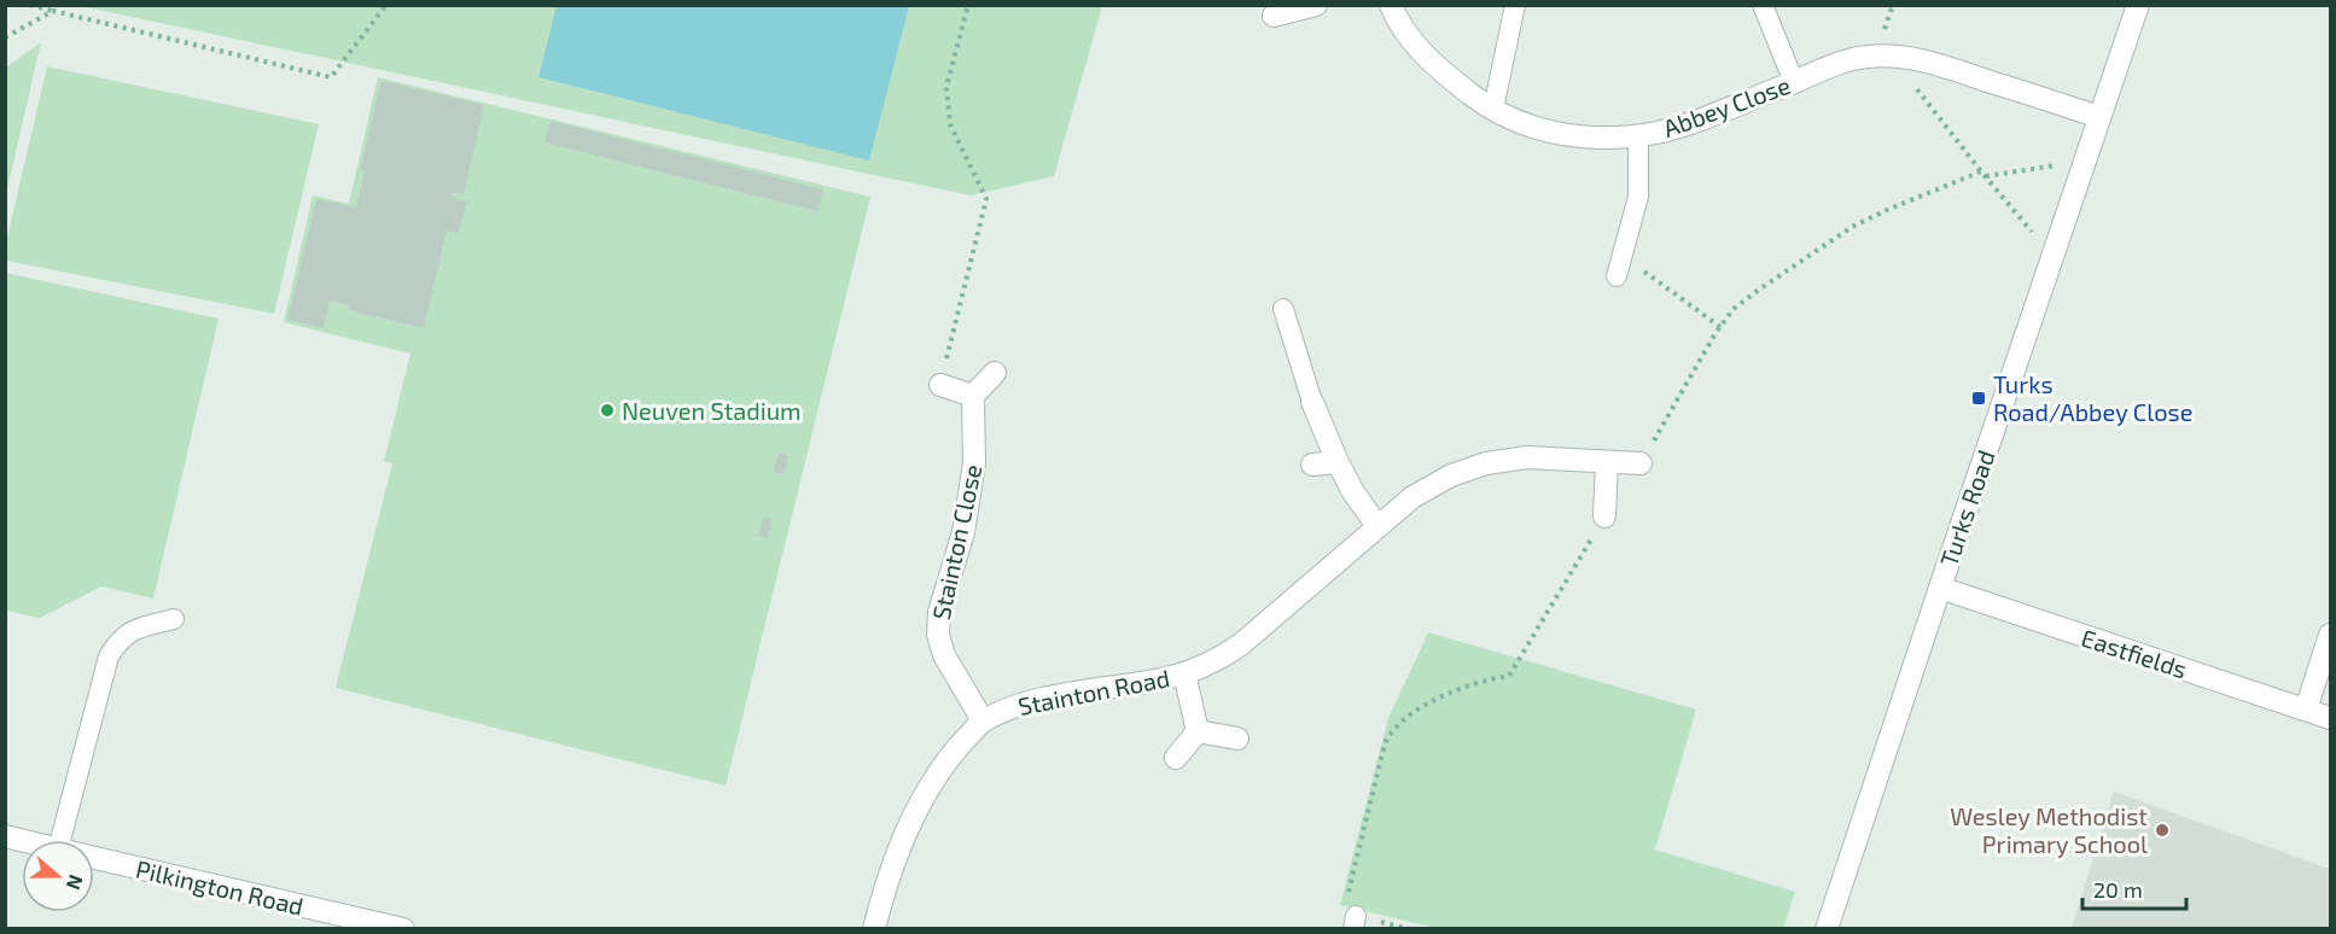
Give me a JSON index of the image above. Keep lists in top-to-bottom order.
{
  "streets": {
    "street": [
      "Abbey Close",
      "Turks Road",
      "Stainton Close",
      "Eastfields",
      "Stainton Road",
      "Pilkington Road"
    ]
  },
  "crossings": [
    ["Abbey Close", "Turks Road"],
    ["Turks Road", "Eastfields"],
    ["Stainton Close", "Stainton Road"]
  ],
  "places": {
    "transit": ["Turks Road/Abbey Close"],
    "other": ["Neuven Stadium", "Wesley Methodist Primary School"]
  },
  "scale_bar": "20 m",
  "north": "right"
}
